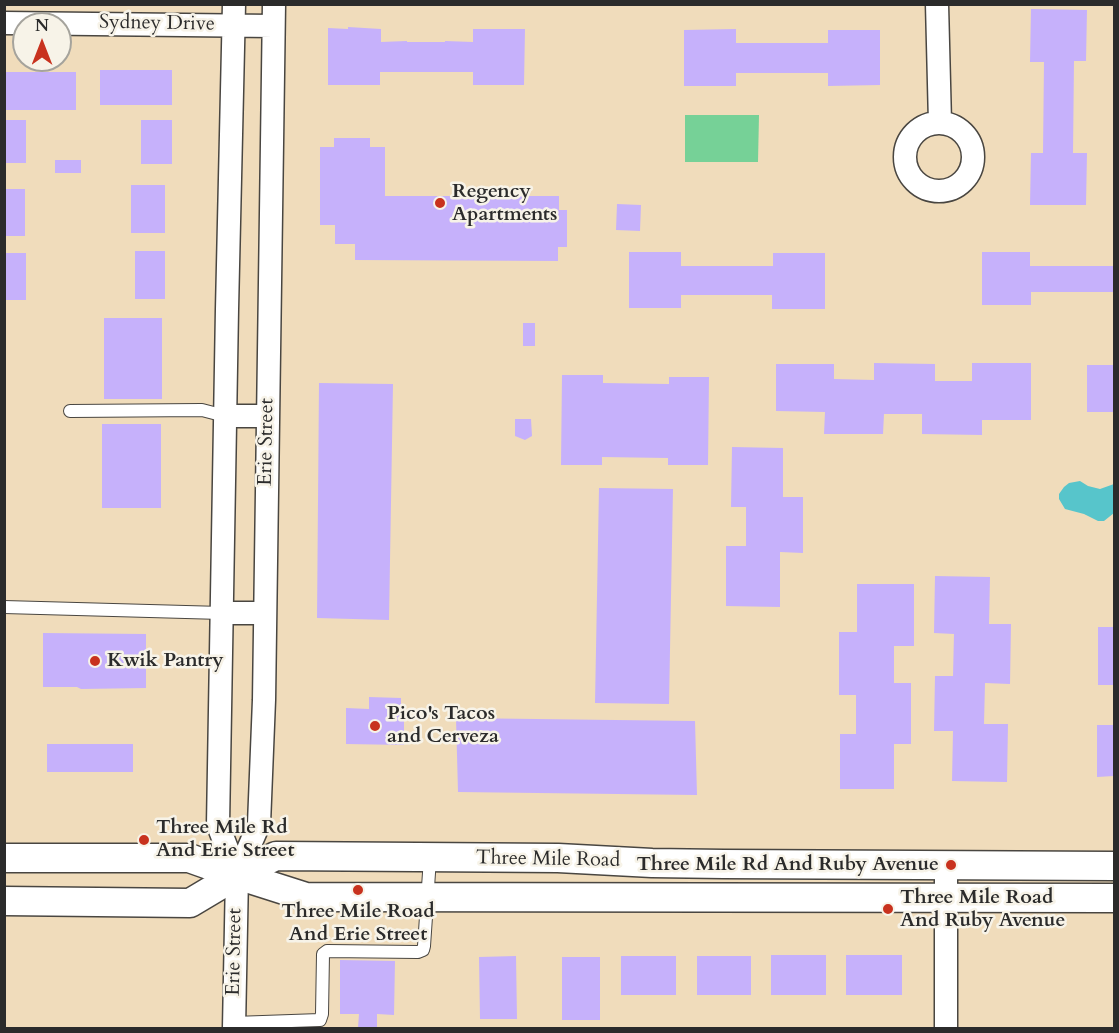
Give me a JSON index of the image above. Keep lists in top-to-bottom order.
{
  "streets": {
    "street": ["Sydney Drive", "Erie Street", "Three Mile Road"]
  },
  "crossings": [
    ["Sydney Drive", "Erie Street"],
    ["Erie Street", "Three Mile Road"]
  ],
  "places": [
    "Regency Apartments",
    "Kwik Pantry",
    "Pico's Tacos and Cerveza",
    "Three Mile Rd And Erie Street",
    "Three Mile Rd And Ruby Avenue",
    "Three Mile Road And Erie Street",
    "Three Mile Road And Ruby Avenue"
  ],
  "north": "top"
}
